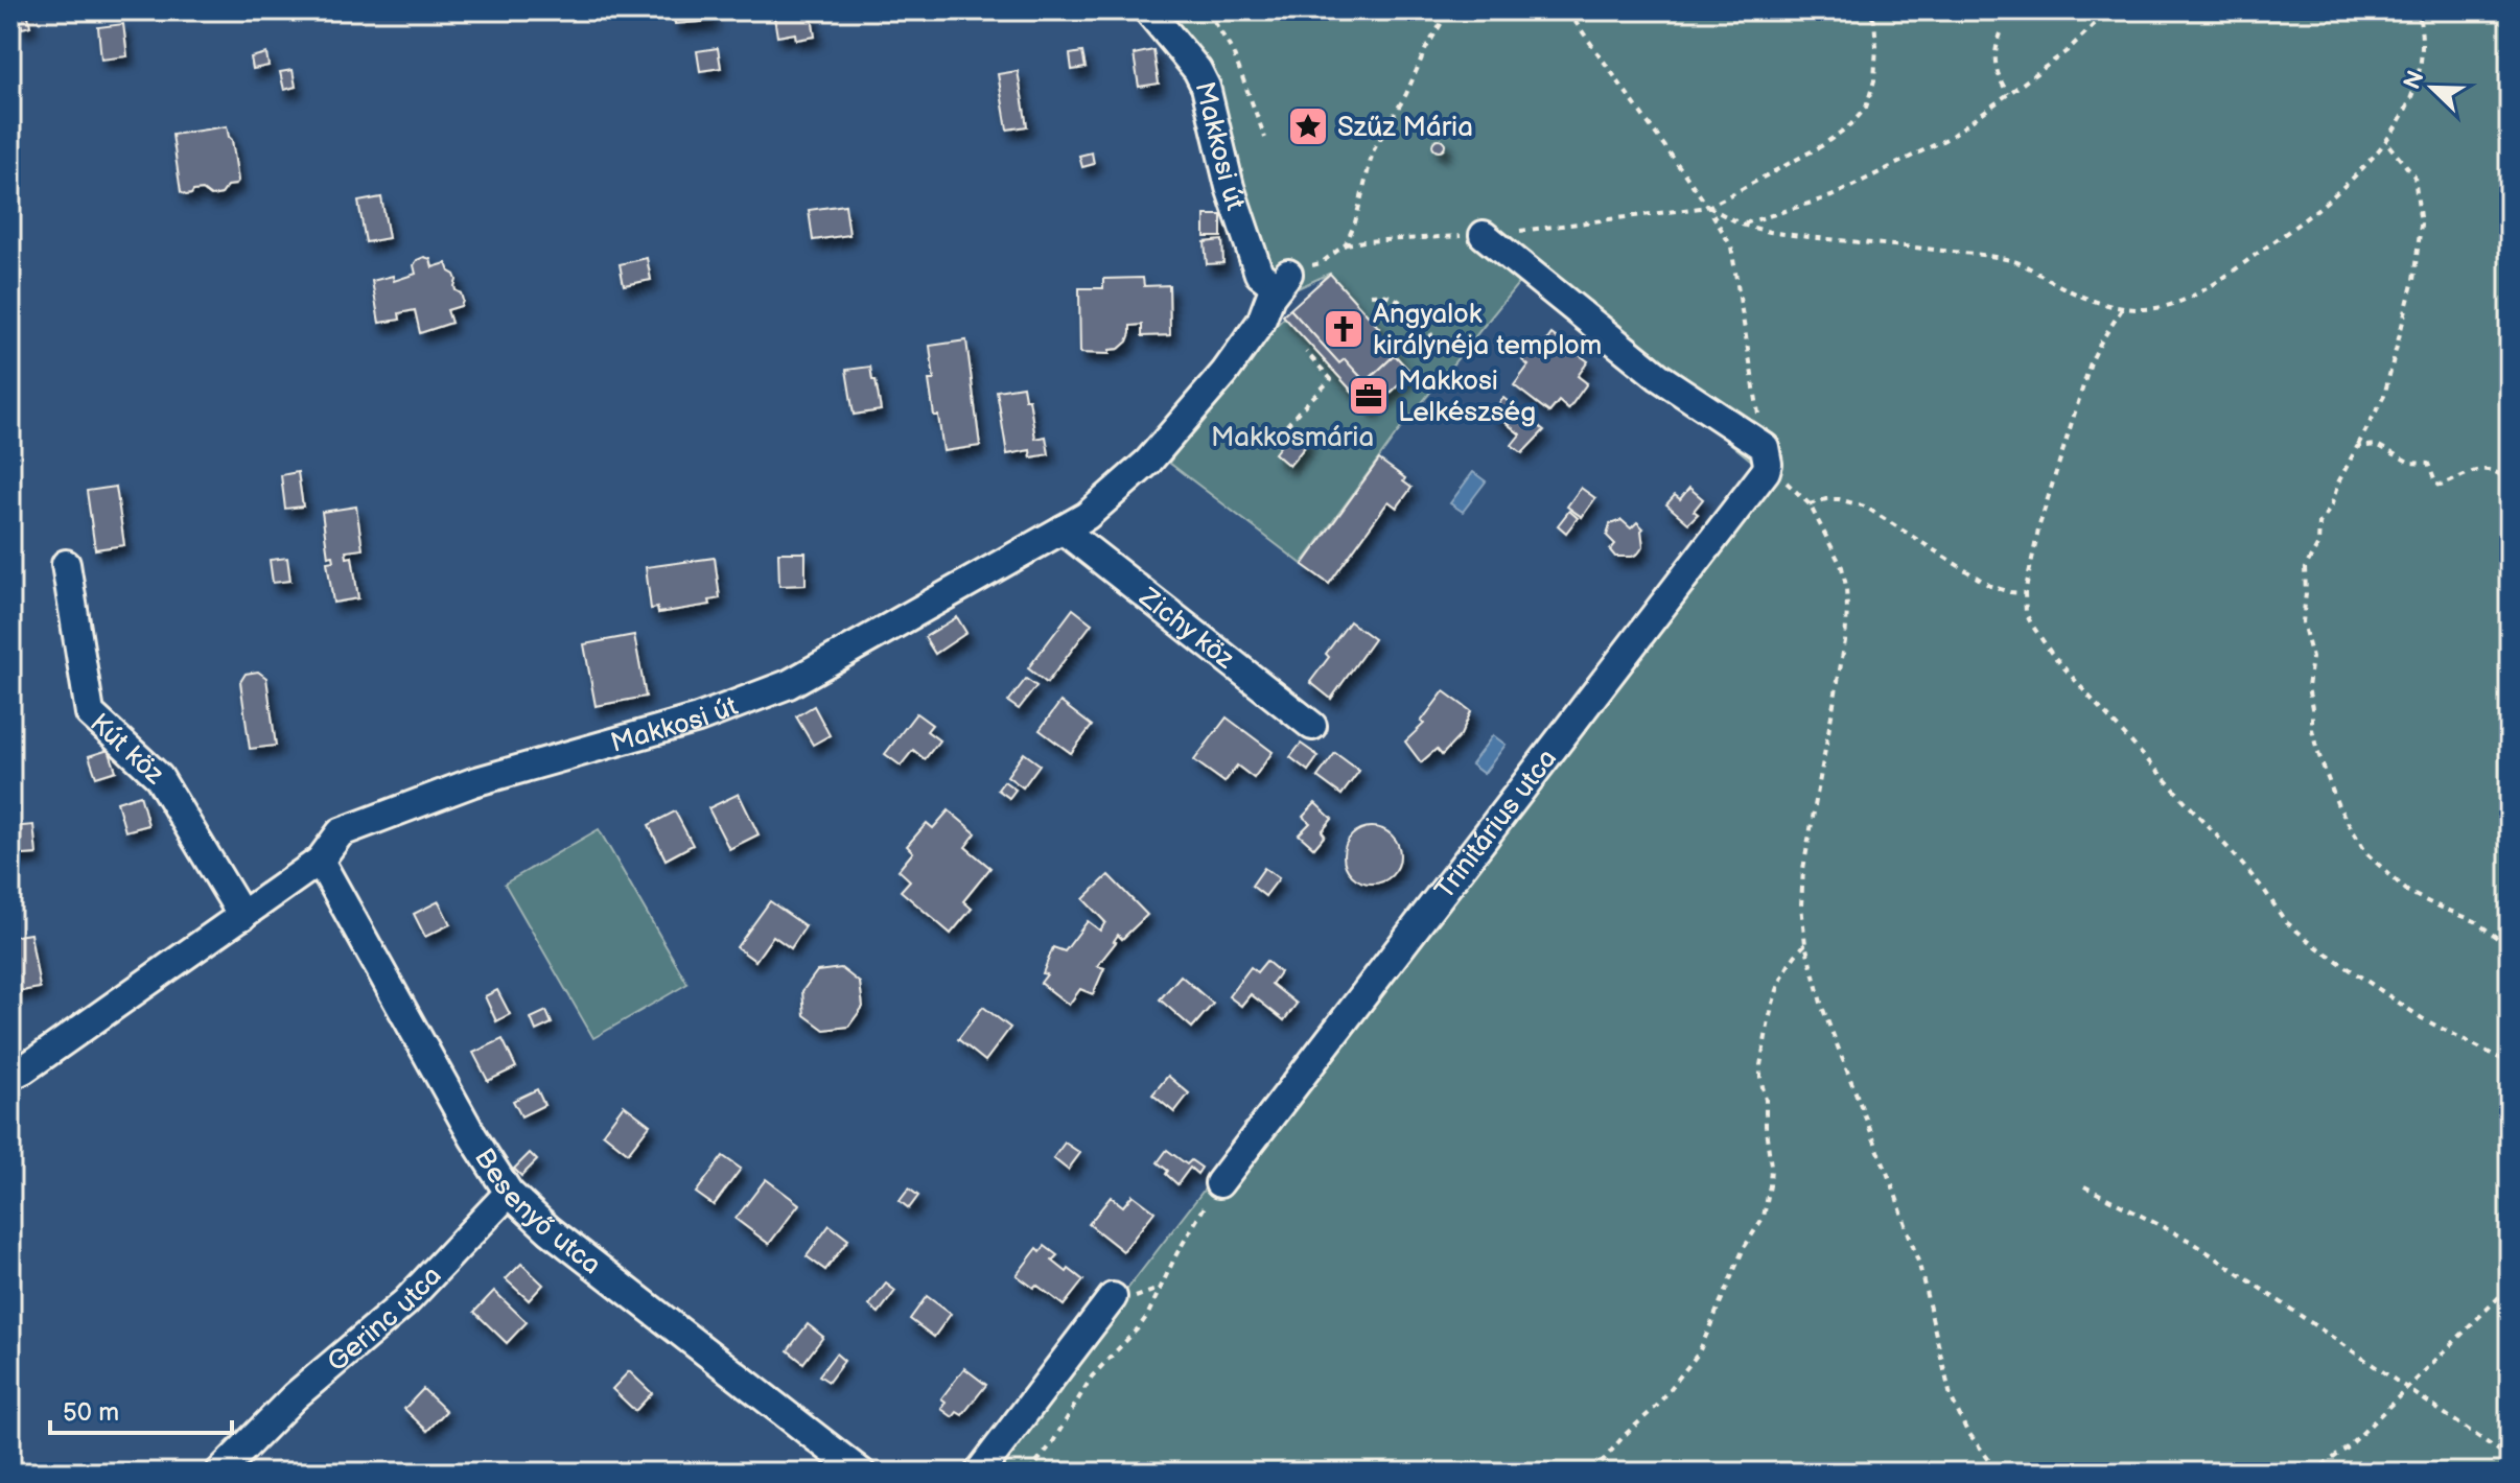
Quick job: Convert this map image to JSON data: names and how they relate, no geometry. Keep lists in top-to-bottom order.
{
  "streets": {
    "street": [
      "Makkosi út",
      "Zichy köz",
      "Kút köz",
      "Trinitárius utca",
      "Besenyő utca",
      "Gerinc utca"
    ]
  },
  "crossings": [
    ["Makkosi út", "Zichy köz"],
    ["Makkosi út", "Kút köz"],
    ["Makkosi út", "Besenyő utca"],
    ["Besenyő utca", "Gerinc utca"]
  ],
  "parks": ["Makkosmária"],
  "places": {
    "place": ["Szűz Mária"],
    "church": ["Angyalok királynéja templom"],
    "office": ["Makkosi Lelkészség"]
  },
  "scale_bar": "50 m",
  "north": "top left"
}
